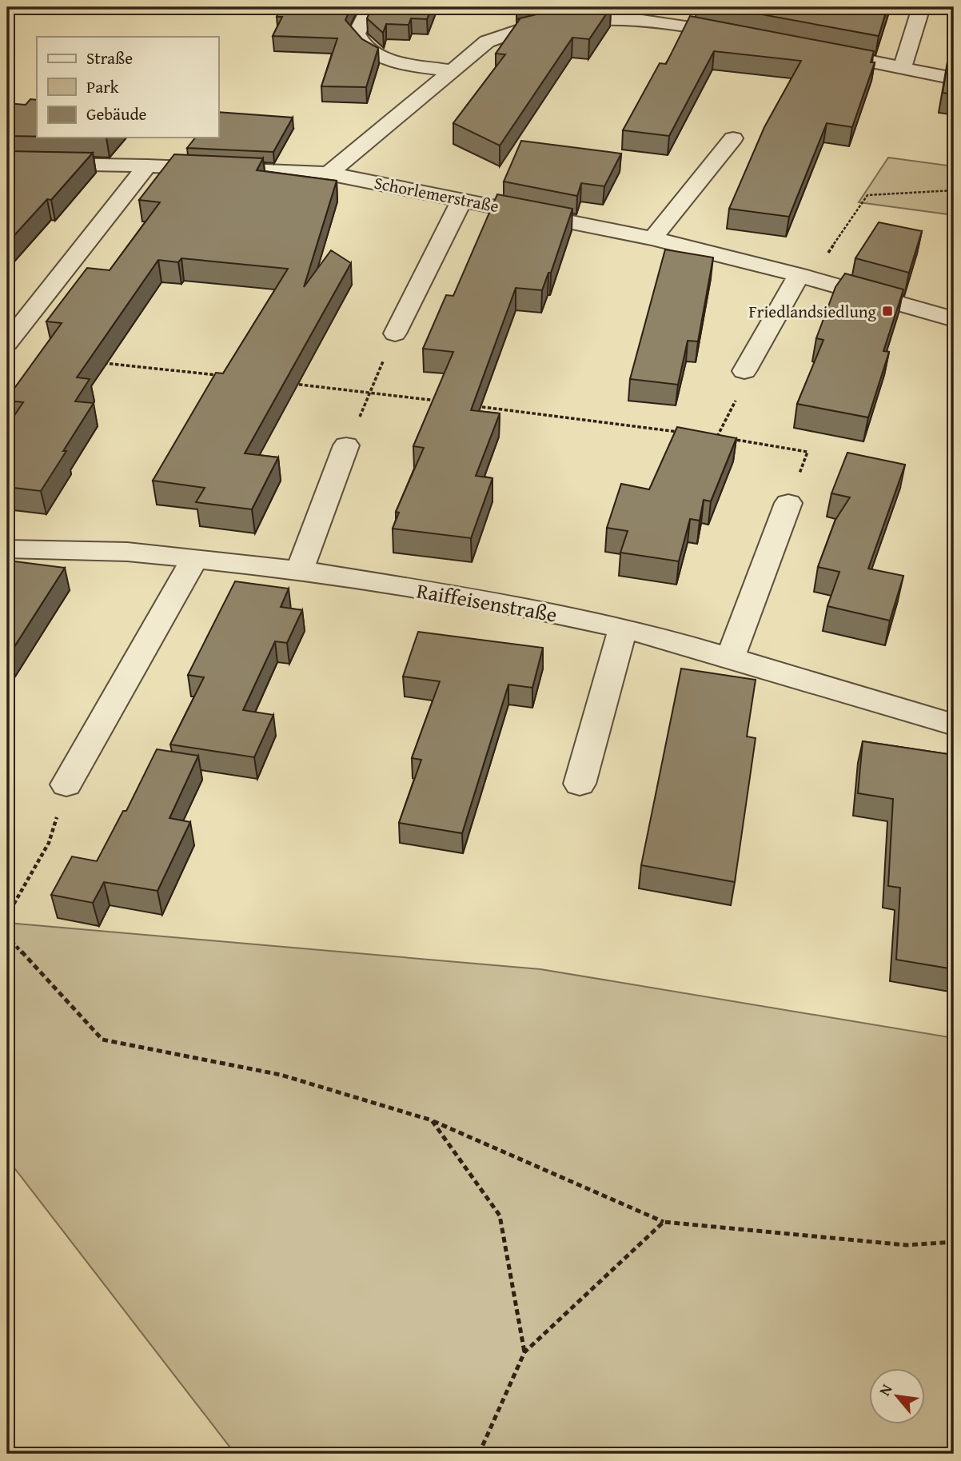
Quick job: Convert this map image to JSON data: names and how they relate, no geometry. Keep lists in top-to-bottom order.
{
  "streets": {
    "street": ["Schorlemerstraße", "Raiffeisenstraße"]
  },
  "places": {
    "transit": ["Friedlandsiedlung"]
  },
  "legend": ["Straße", "Park", "Gebäude"],
  "north": "top left"
}
